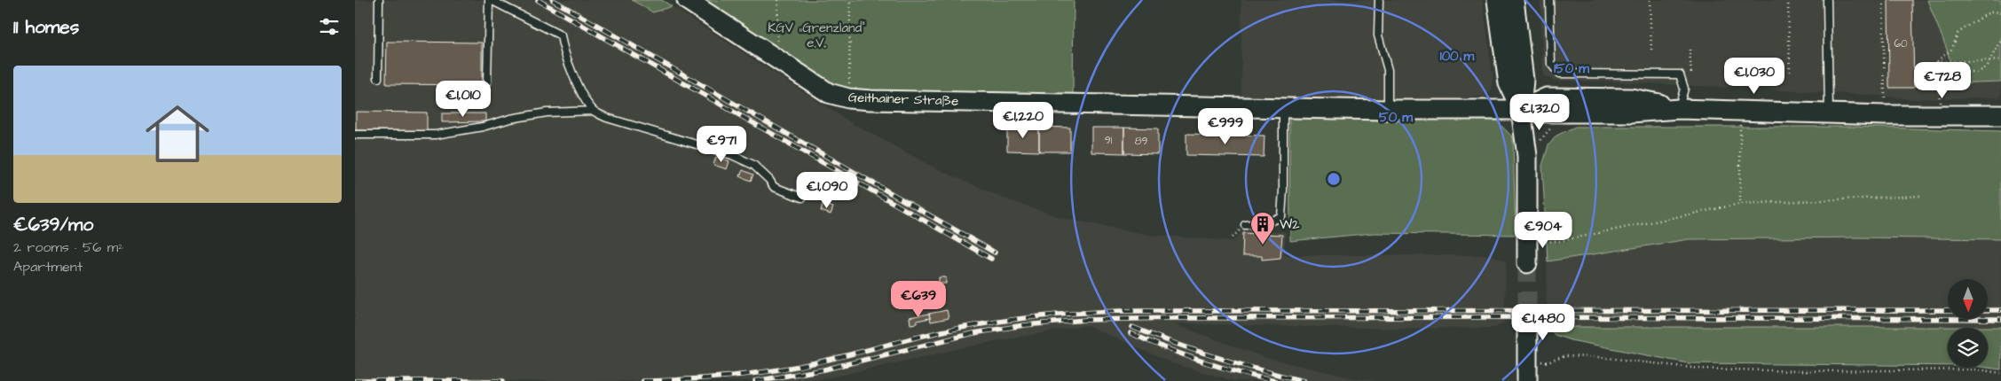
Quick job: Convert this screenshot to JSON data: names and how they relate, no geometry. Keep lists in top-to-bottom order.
{
  "streets": {
    "street": ["Geithainer Straße"]
  },
  "parks": ["KGV „Grenzland“ e.V."],
  "places": {
    "building": ["W2"]
  },
  "house_numbers": ["60", "91", "89"],
  "north": "bottom",
  "page": {
    "heading": "11 homes",
    "list": [
      {
        "name": "€639/mo",
        "note": "2 rooms · 56 m² · Apartment"
      }
    ],
    "price": [
      "€1,030",
      "€728",
      "€1,010",
      "€1,320",
      "€1,220",
      "€999",
      "€971",
      "€1,090",
      "€904",
      "€639",
      "€1,480"
    ]
  },
  "rings": ["100 m", "150 m", "50 m"]
}
